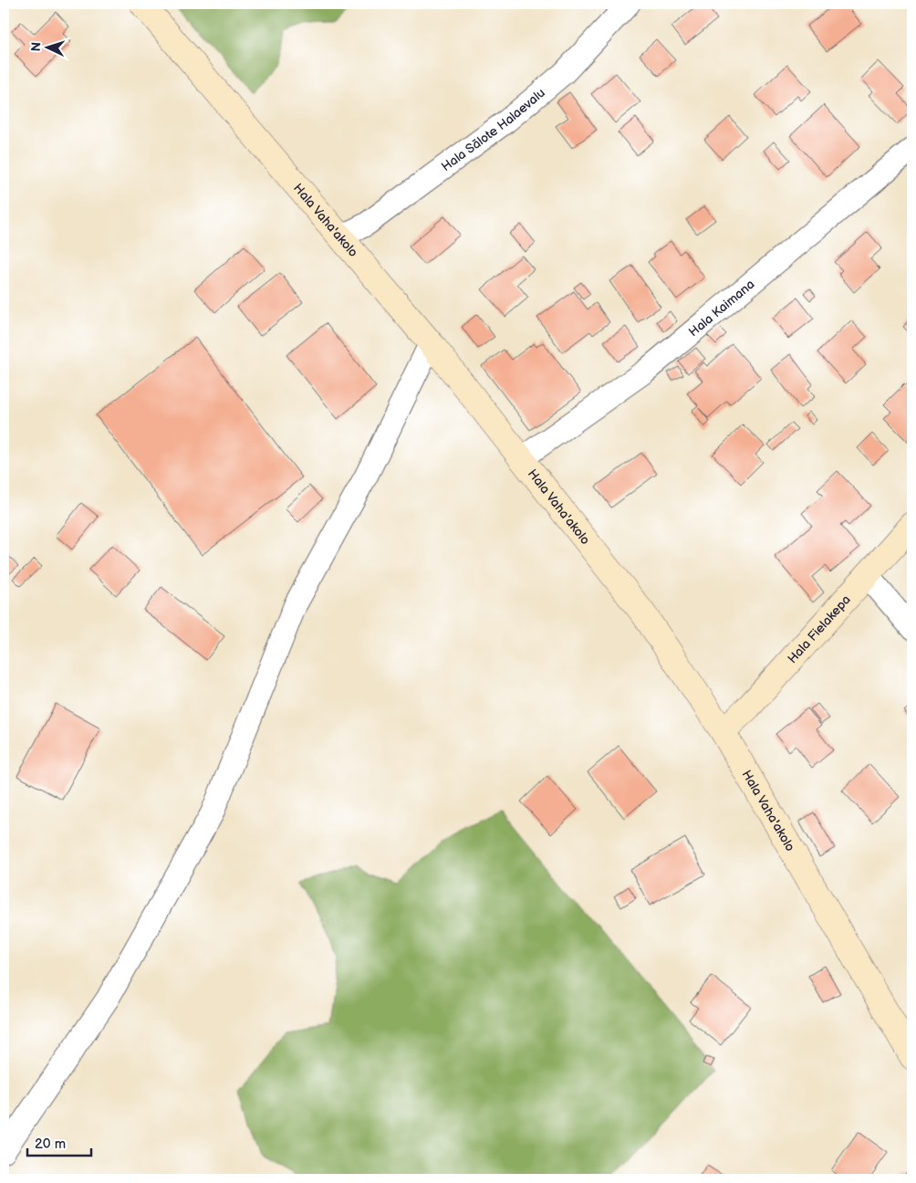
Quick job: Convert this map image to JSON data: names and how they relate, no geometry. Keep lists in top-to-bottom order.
{
  "streets": {
    "main road": ["Hala Vaha'akolo", "Hala Fielakepa"],
    "street": ["Hala Sālote Halaevalu", "Hala Kaimana"]
  },
  "crossings": [
    ["Hala Sālote Halaevalu", "Hala Vaha'akolo"],
    ["Hala Vaha'akolo", "Hala Kaimana"],
    ["Hala Vaha'akolo", "Hala Fielakepa"]
  ],
  "scale_bar": "20 m",
  "north": "left"
}
